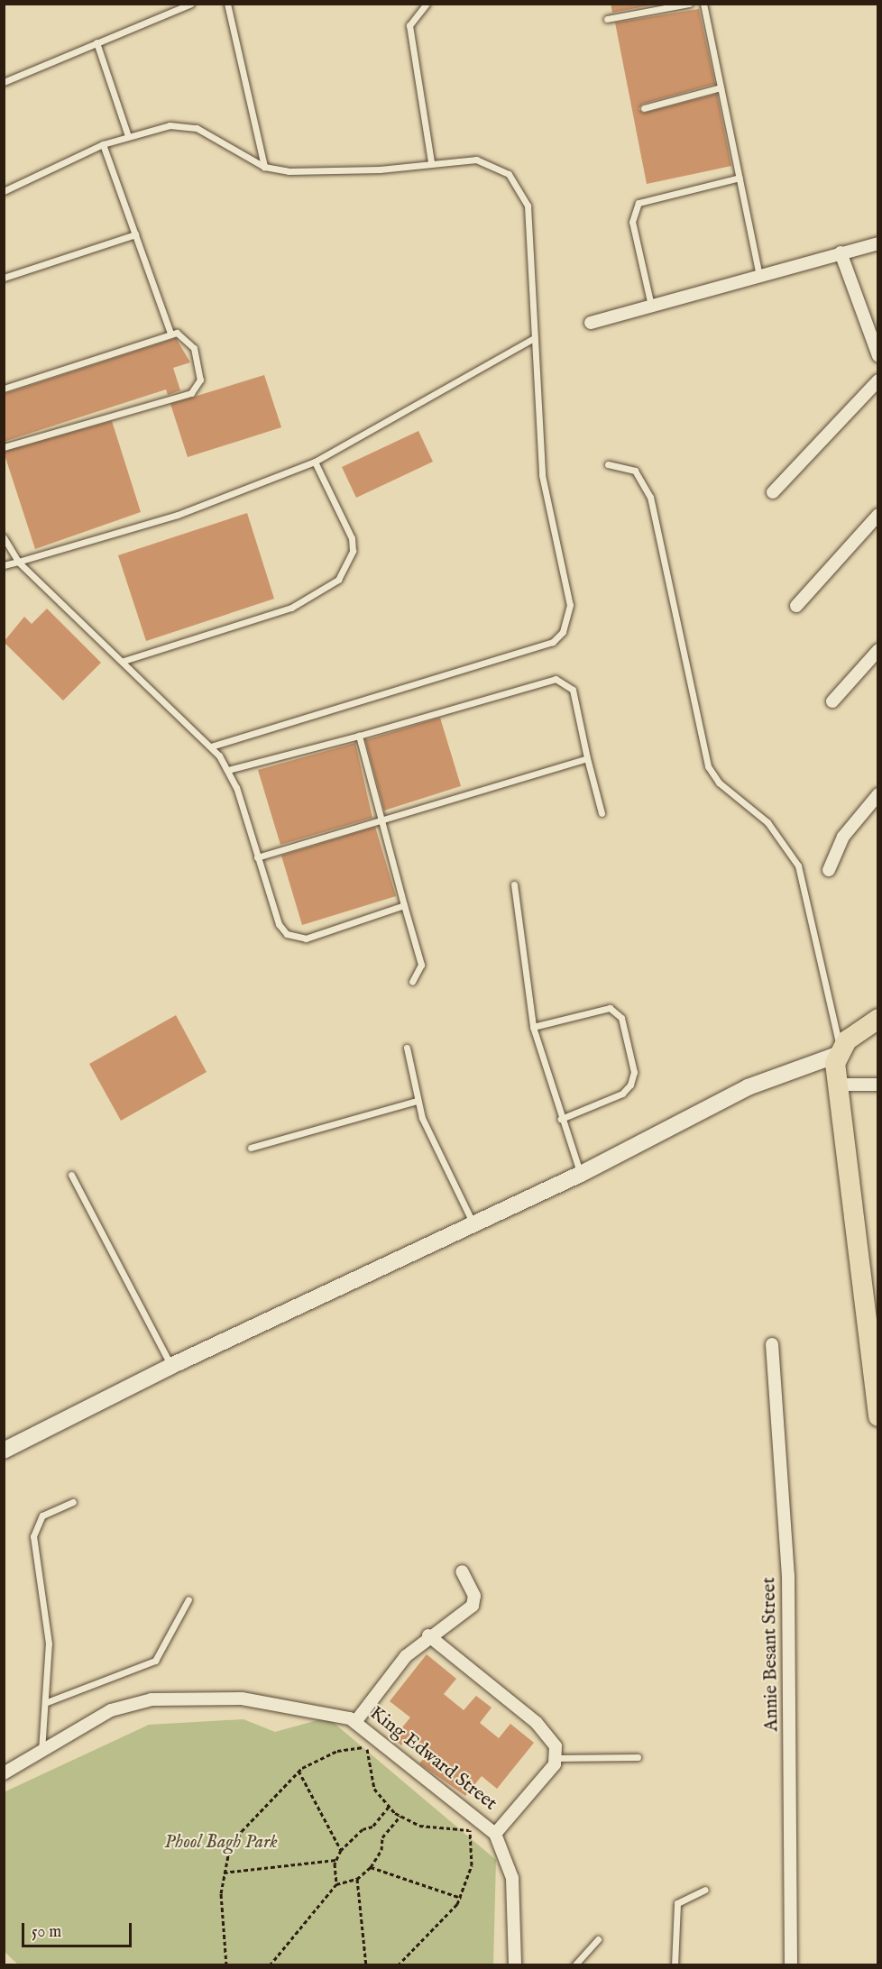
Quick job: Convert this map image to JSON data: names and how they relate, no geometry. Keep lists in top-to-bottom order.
{
  "streets": {
    "street": ["Annie Besant Street", "King Edward Street"]
  },
  "parks": ["Phool Bagh Park"],
  "scale_bar": "50 m"
}
